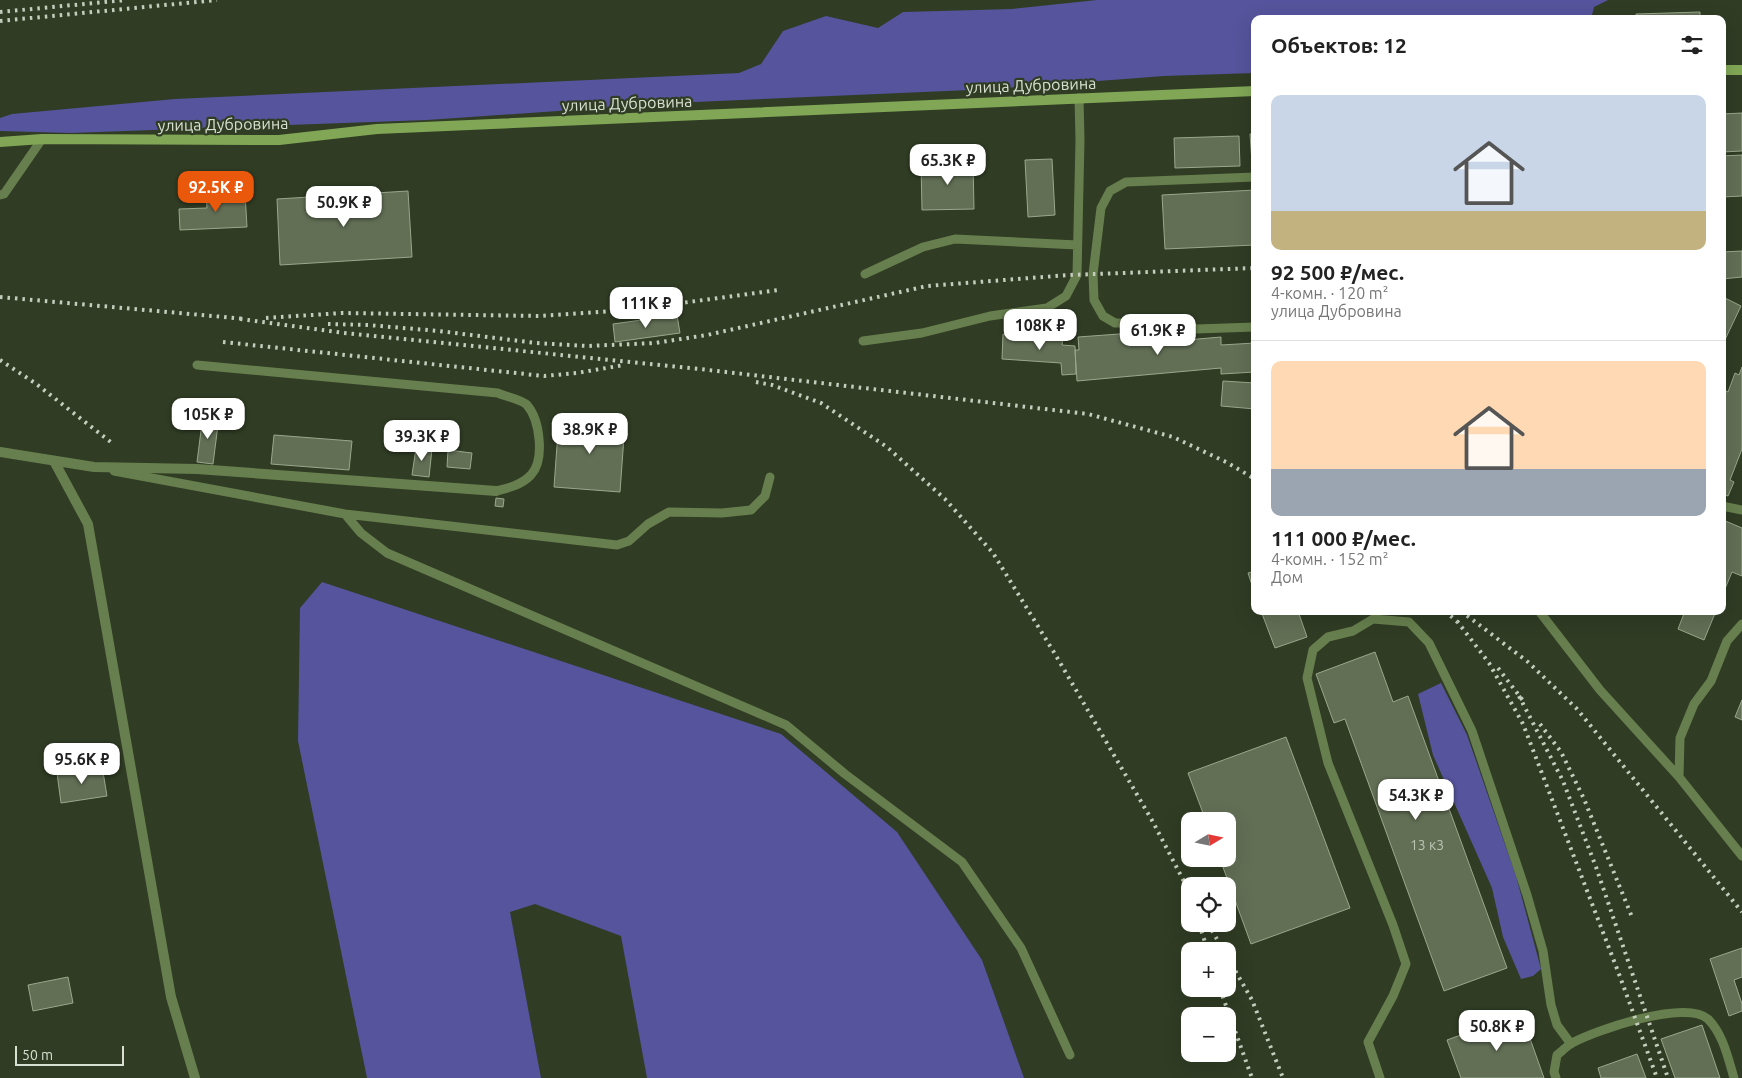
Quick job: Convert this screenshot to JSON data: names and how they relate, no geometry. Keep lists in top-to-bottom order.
{
  "streets": {
    "main road": ["улица Дубровина"]
  },
  "house_numbers": ["13 к3"],
  "scale_bar": "50 m",
  "north": "right",
  "page": {
    "heading": "Объектов: 12",
    "list": [
      {
        "name": "92 500 ₽/мес.",
        "note": "4-комн. · 120 m² · улица Дубровина"
      },
      {
        "name": "111 000 ₽/мес.",
        "note": "4-комн. · 152 m² · Дом"
      }
    ],
    "price": [
      "65.3K ₽",
      "92.5K ₽",
      "50.9K ₽",
      "111K ₽",
      "108K ₽",
      "61.9K ₽",
      "105K ₽",
      "38.9K ₽",
      "39.3K ₽",
      "95.6K ₽",
      "54.3K ₽",
      "50.8K ₽"
    ],
    "map_buttons": ["+", "−"],
    "scale": "50 m"
  }
}
